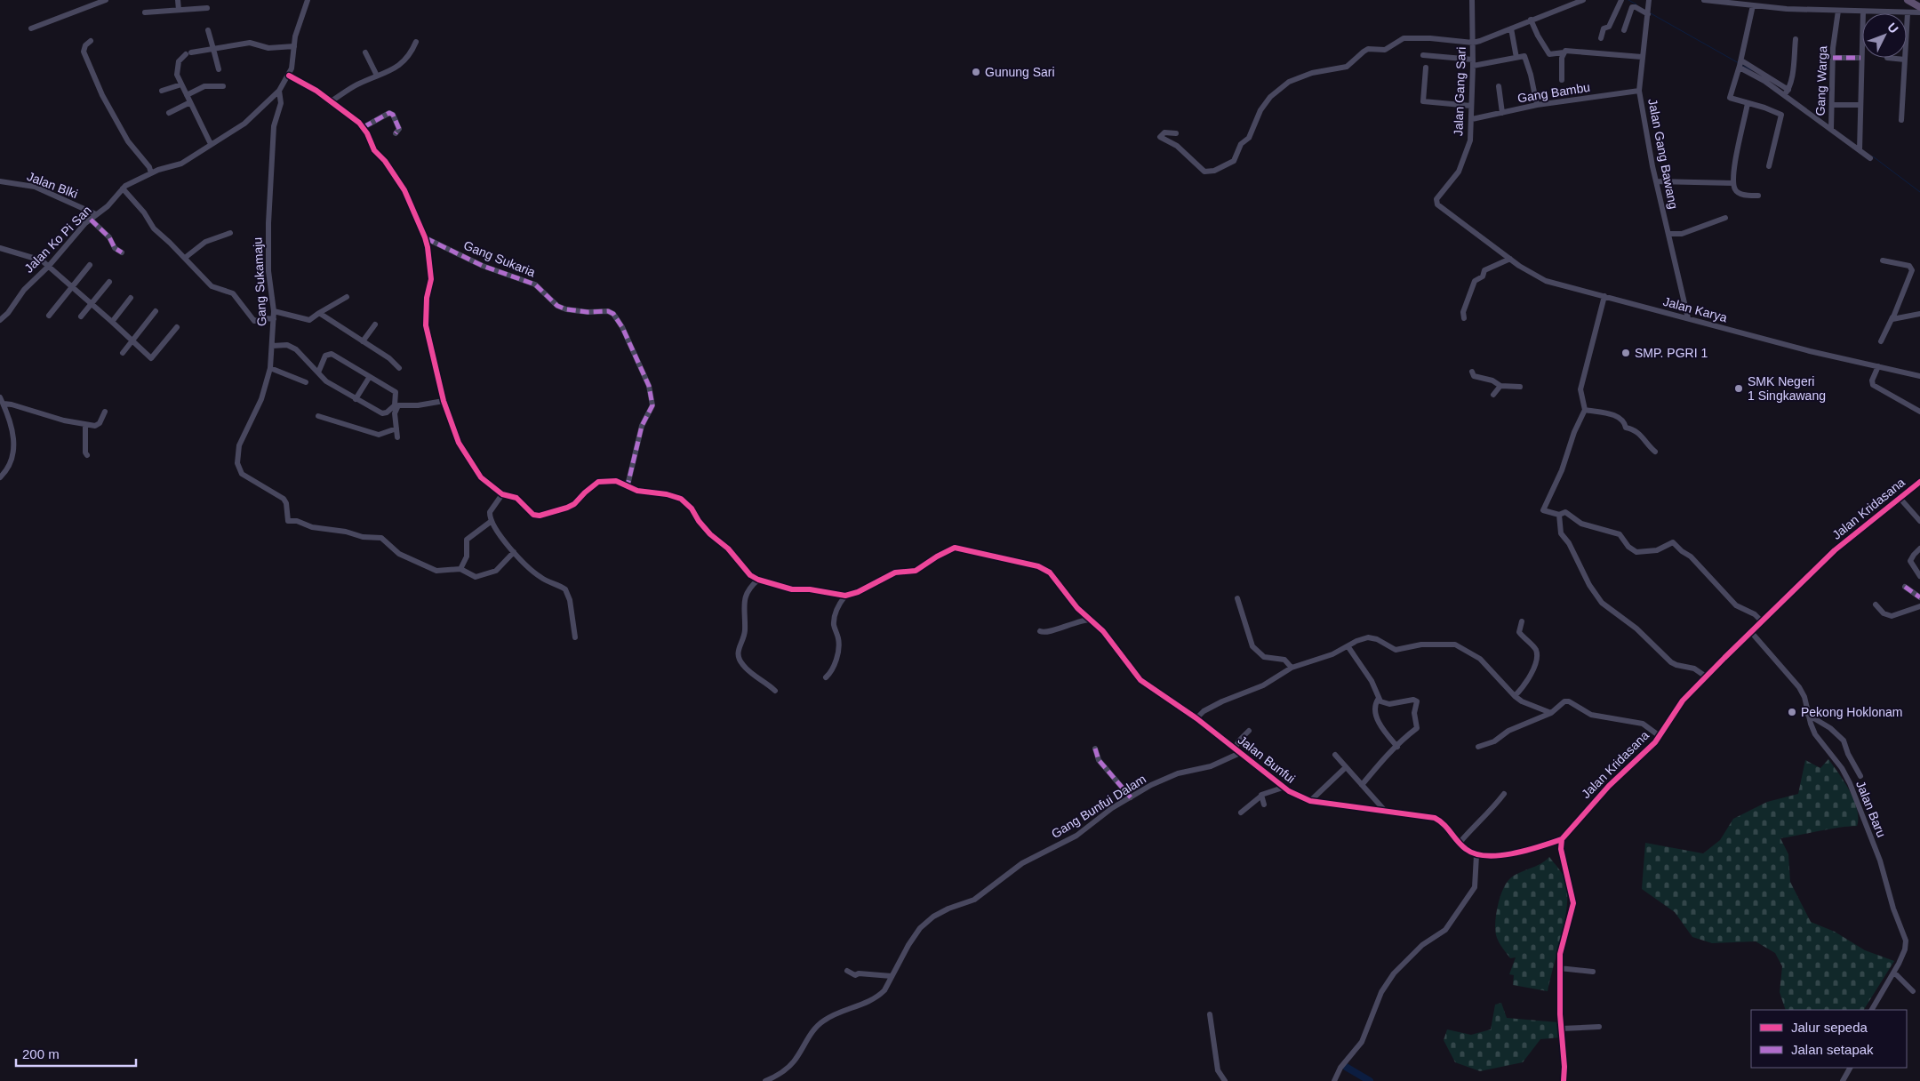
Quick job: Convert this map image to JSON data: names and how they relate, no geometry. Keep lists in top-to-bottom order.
{
  "streets": {
    "street": [
      "Gang Warga",
      "Jalan Gang Sari",
      "Gang Bambu",
      "Jalan Gang Bawang",
      "Jalan Blki",
      "Jalan Ko Pi San",
      "Gang Sukaria",
      "Gang Sukamaju",
      "Jalan Karya",
      "Jalan Kridasana",
      "Jalan Bunfui",
      "Gang Bunfui Dalam",
      "Jalan Baru"
    ]
  },
  "crossings": [
    ["Jalan Gang Sari", "Gang Bambu"],
    ["Jalan Gang Sari", "Jalan Karya"],
    ["Gang Bambu", "Jalan Gang Bawang"],
    ["Jalan Gang Bawang", "Jalan Karya"],
    ["Jalan Blki", "Jalan Ko Pi San"],
    ["Jalan Ko Pi San", "Gang Sukamaju"],
    ["Jalan Kridasana", "Jalan Baru"],
    ["Jalan Bunfui", "Gang Bunfui Dalam"]
  ],
  "places": [
    "Gunung Sari",
    "SMP. PGRI 1",
    "SMK Negeri 1 Singkawang",
    "Pekong Hoklonam"
  ],
  "legend": ["Jalur sepeda", "Jalan setapak"],
  "scale_bar": "200 m",
  "north": "top right"
}
